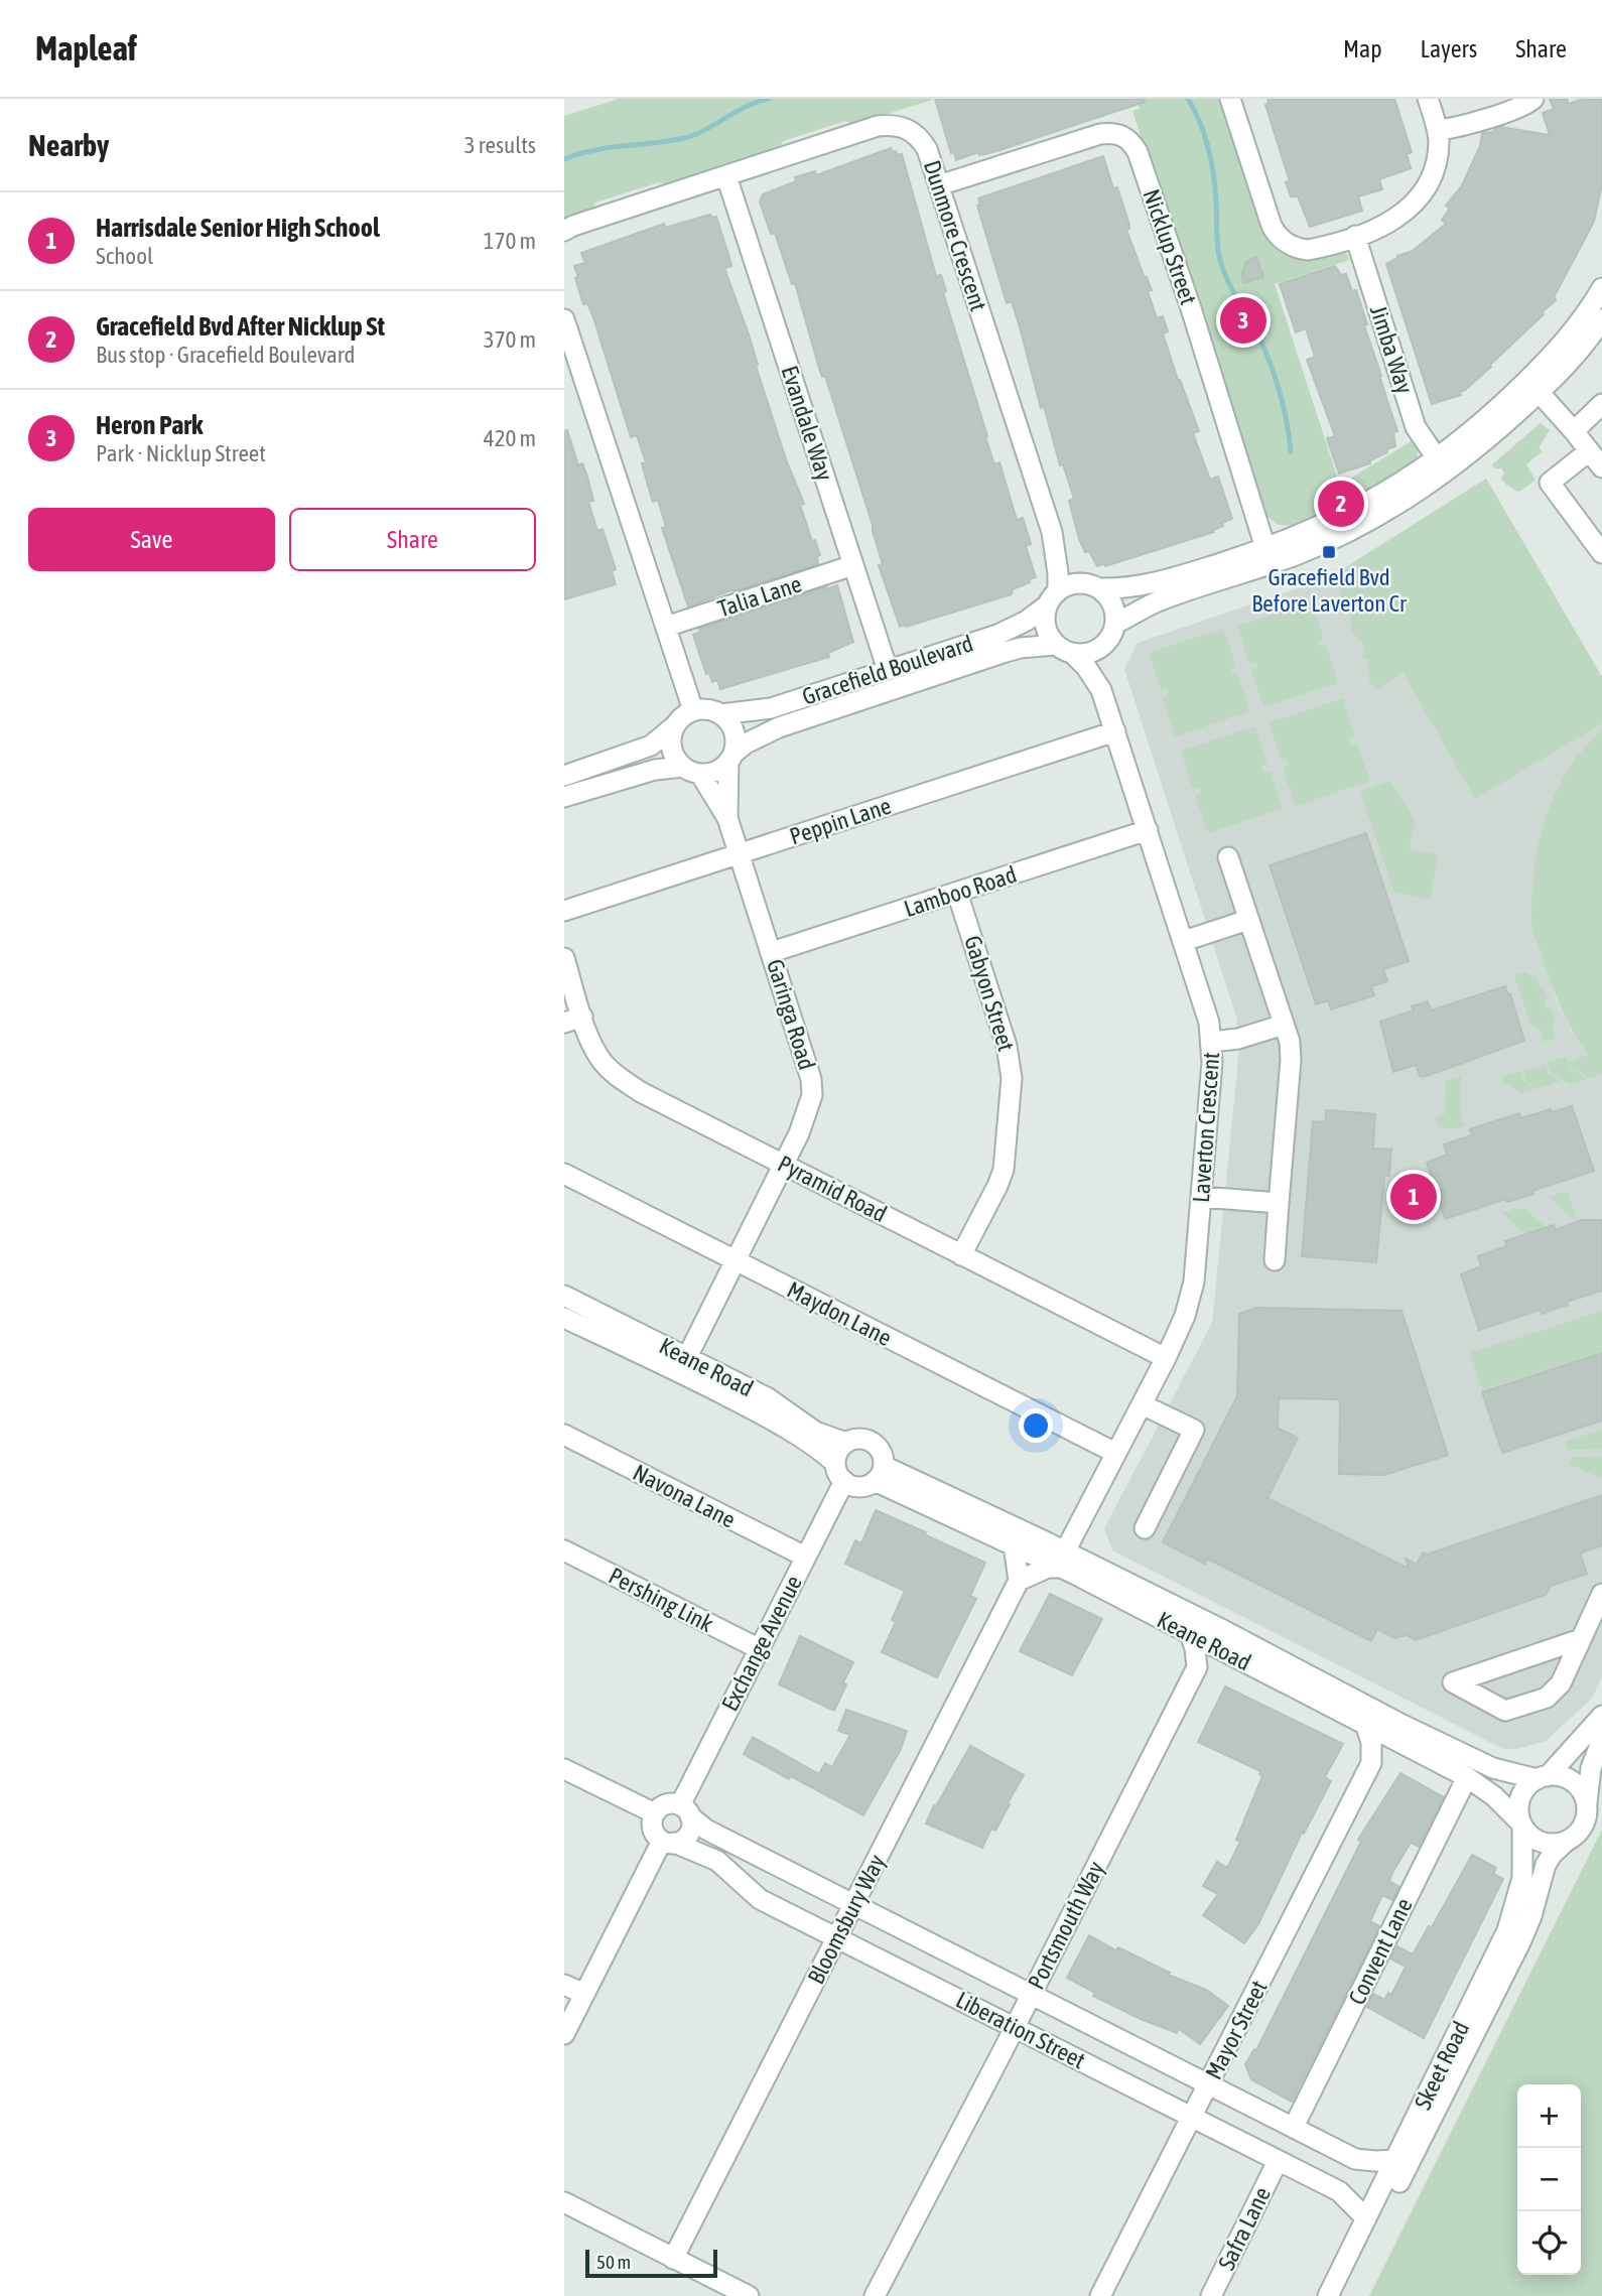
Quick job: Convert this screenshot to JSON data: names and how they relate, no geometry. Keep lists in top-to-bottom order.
{
  "streets": {
    "street": [
      "Dunmore Crescent",
      "Nicklup Street",
      "Jimba Way",
      "Evandale Way",
      "Talia Lane",
      "Gracefield Boulevard",
      "Peppin Lane",
      "Lamboo Road",
      "Gabyon Street",
      "Garinga Road",
      "Laverton Crescent",
      "Pyramid Road",
      "Maydon Lane",
      "Keane Road",
      "Navona Lane",
      "Pershing Link",
      "Exchange Avenue",
      "Bloomsbury Way",
      "Portsmouth Way",
      "Convent Lane",
      "Liberation Street",
      "Mayor Street",
      "Skeet Road",
      "Safra Lane"
    ]
  },
  "crossings": [
    ["Dunmore Crescent", "Nicklup Street"],
    ["Dunmore Crescent", "Evandale Way"],
    ["Dunmore Crescent", "Gracefield Boulevard"],
    ["Dunmore Crescent", "Laverton Crescent"],
    ["Evandale Way", "Talia Lane"],
    ["Evandale Way", "Gracefield Boulevard"],
    ["Gracefield Boulevard", "Garinga Road"],
    ["Gracefield Boulevard", "Laverton Crescent"],
    ["Peppin Lane", "Garinga Road"],
    ["Peppin Lane", "Laverton Crescent"],
    ["Lamboo Road", "Gabyon Street"],
    ["Lamboo Road", "Garinga Road"],
    ["Lamboo Road", "Laverton Crescent"],
    ["Gabyon Street", "Pyramid Road"],
    ["Garinga Road", "Pyramid Road"],
    ["Garinga Road", "Maydon Lane"],
    ["Garinga Road", "Keane Road"],
    ["Laverton Crescent", "Pyramid Road"],
    ["Laverton Crescent", "Maydon Lane"],
    ["Laverton Crescent", "Keane Road"],
    ["Keane Road", "Exchange Avenue"],
    ["Keane Road", "Convent Lane"],
    ["Keane Road", "Skeet Road"],
    ["Navona Lane", "Exchange Avenue"],
    ["Pershing Link", "Exchange Avenue"],
    ["Exchange Avenue", "Liberation Street"],
    ["Bloomsbury Way", "Liberation Street"],
    ["Portsmouth Way", "Liberation Street"],
    ["Convent Lane", "Liberation Street"],
    ["Liberation Street", "Mayor Street"],
    ["Liberation Street", "Skeet Road"],
    ["Liberation Street", "Safra Lane"]
  ],
  "places": {
    "transit": ["Gracefield Bvd Before Laverton Cr"]
  },
  "scale_bar": "50 m",
  "page": {
    "header": "Mapleaf",
    "nav": ["Map", "Layers", "Share"],
    "heading": ["Nearby", "3 results"],
    "list": [
      {
        "mark": "1",
        "name": "Harrisdale Senior High School",
        "note": "School",
        "value": "170 m"
      },
      {
        "mark": "2",
        "name": "Gracefield Bvd After Nicklup St",
        "note": "Bus stop · Gracefield Boulevard",
        "value": "370 m"
      },
      {
        "mark": "3",
        "name": "Heron Park",
        "note": "Park · Nicklup Street",
        "value": "420 m"
      }
    ],
    "pins": ["3", "2", "1"],
    "buttons": ["Save", "Share"],
    "map_buttons": ["+", "−"],
    "scale": "50 m"
  }
}
